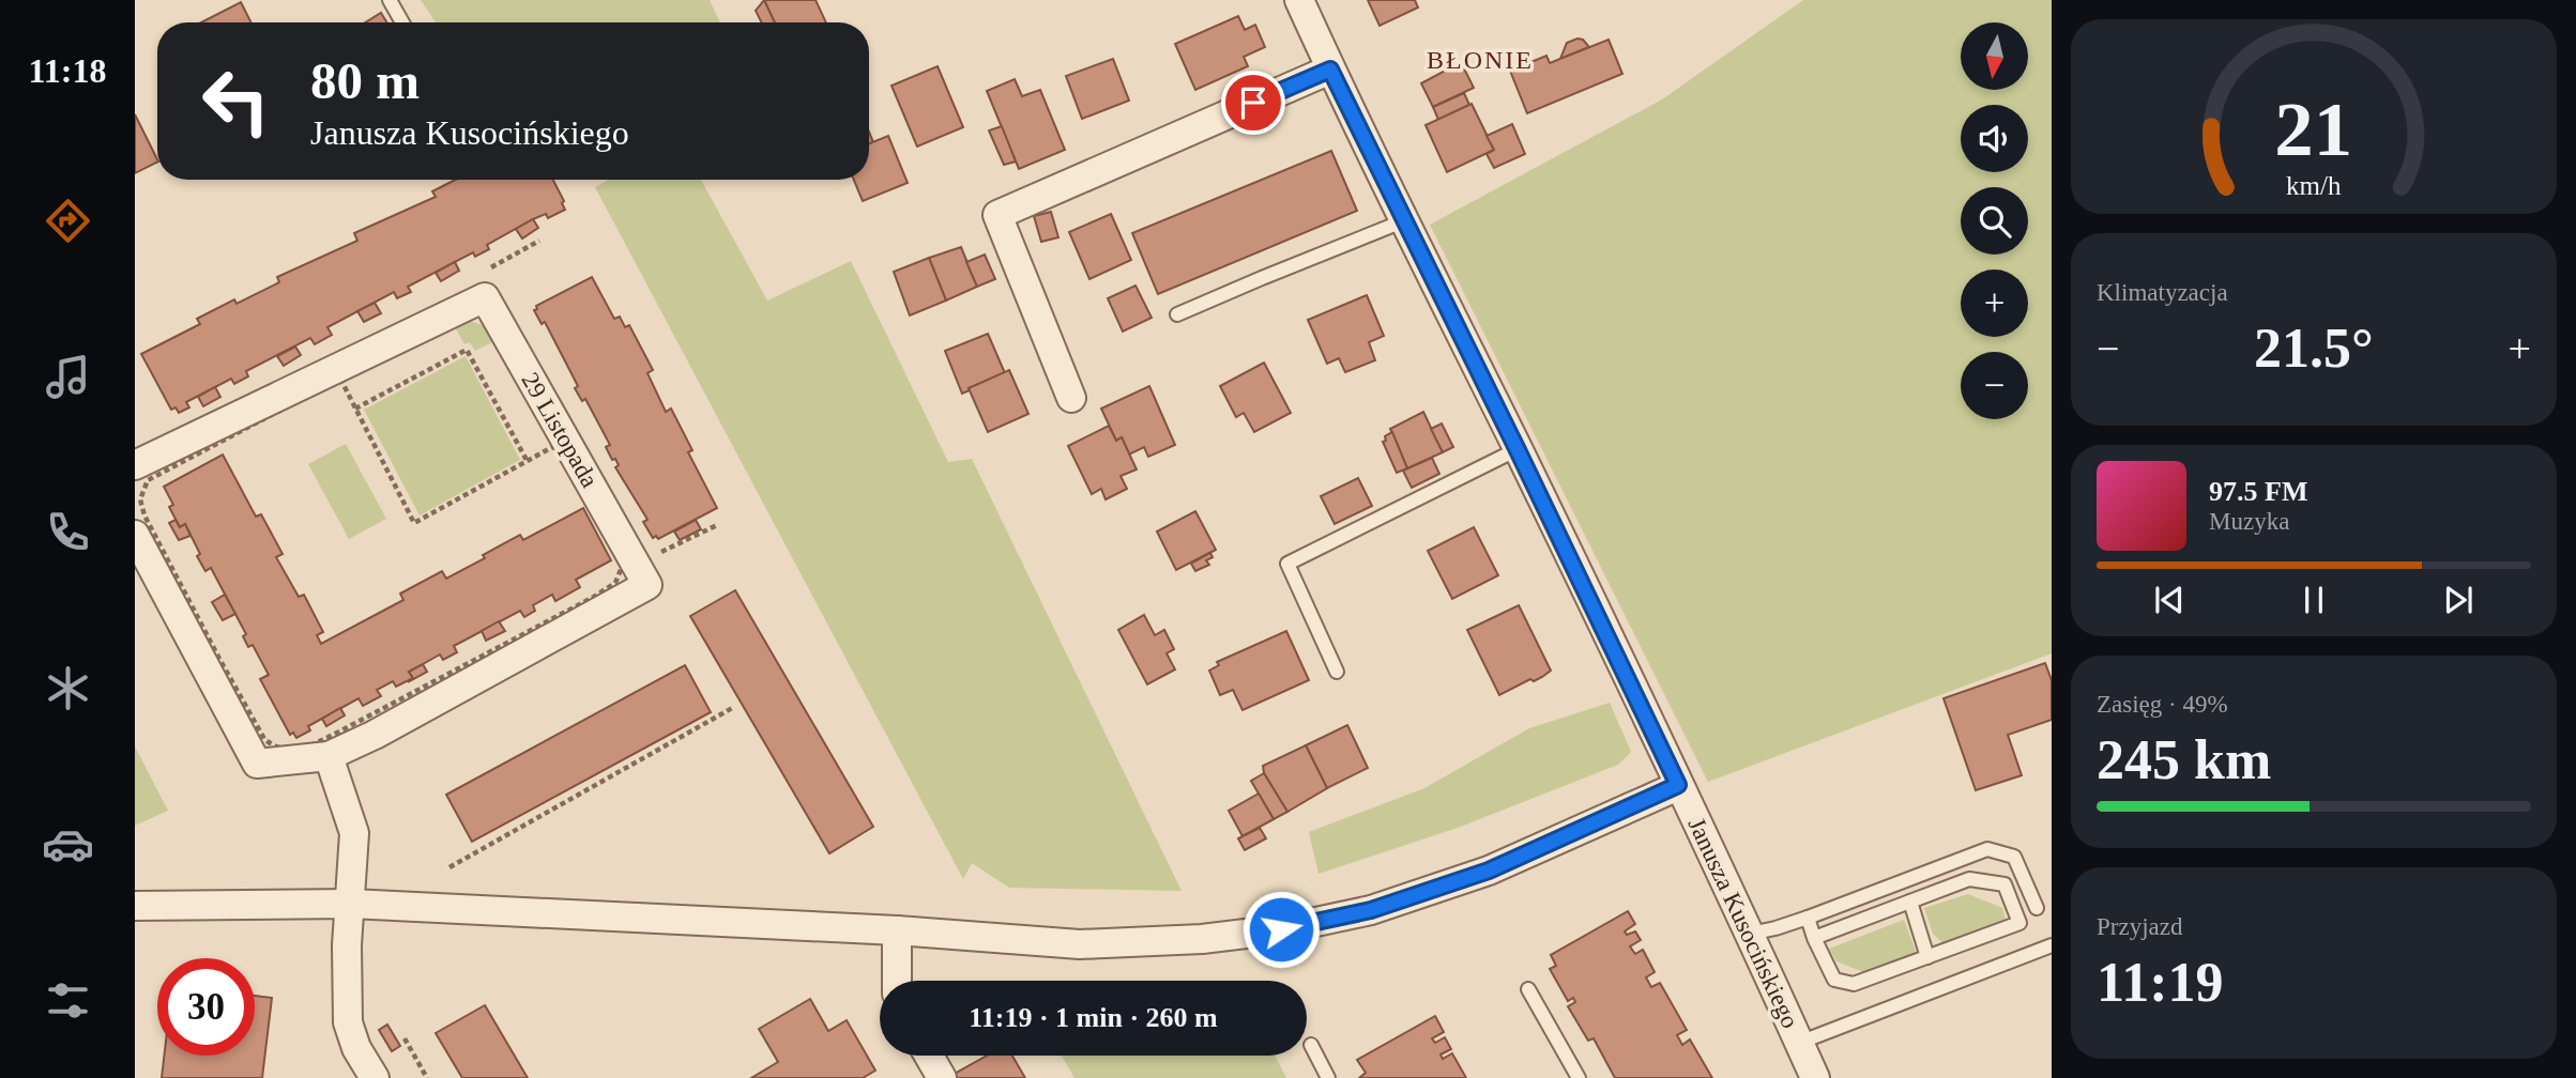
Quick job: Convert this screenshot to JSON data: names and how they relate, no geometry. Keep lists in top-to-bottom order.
{
  "streets": {
    "street": ["29 Listopada", "Janusza Kusocińskiego"]
  },
  "districts": ["BŁONIE"],
  "north": "bottom",
  "page": {
    "tabs": "11:18",
    "map_buttons": ["+", "−"],
    "turn": ["80 m", "Janusza Kusocińskiego"],
    "tile": [
      "Klimatyzacja",
      ["Zasięg · 49%", "245 km"],
      ["Przyjazd", "11:19"]
    ],
    "heat": ["−", "21.5°", "+"],
    "song": ["97.5 FM", "Muzyka"],
    "limit": "30",
    "trip": "11:19 · 1 min · 260 m",
    "gauge": ["21", "km/h"]
  }
}
